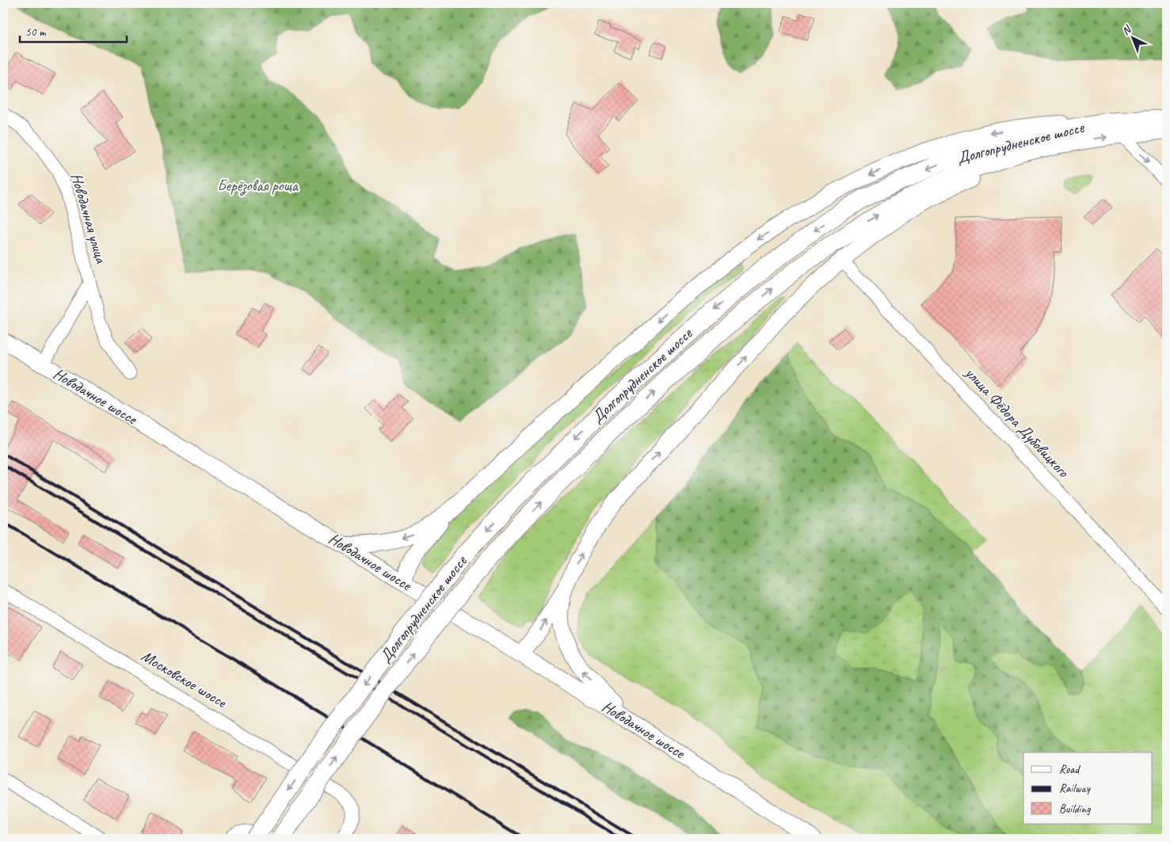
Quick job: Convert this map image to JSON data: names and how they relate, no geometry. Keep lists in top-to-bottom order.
{
  "streets": {
    "main road": ["Долгопрудненское шоссе"],
    "street": [
      "Новодачная улица",
      "Новодачное шоссе",
      "улица Фёдора Дубовицкого",
      "Московское шоссе"
    ]
  },
  "crossings": [
    ["Новодачная улица", "Новодачное шоссе"]
  ],
  "parks": ["Берёзовая роща"],
  "legend": ["Road", "Railway", "Building"],
  "scale_bar": "50 m",
  "north": "top left"
}
